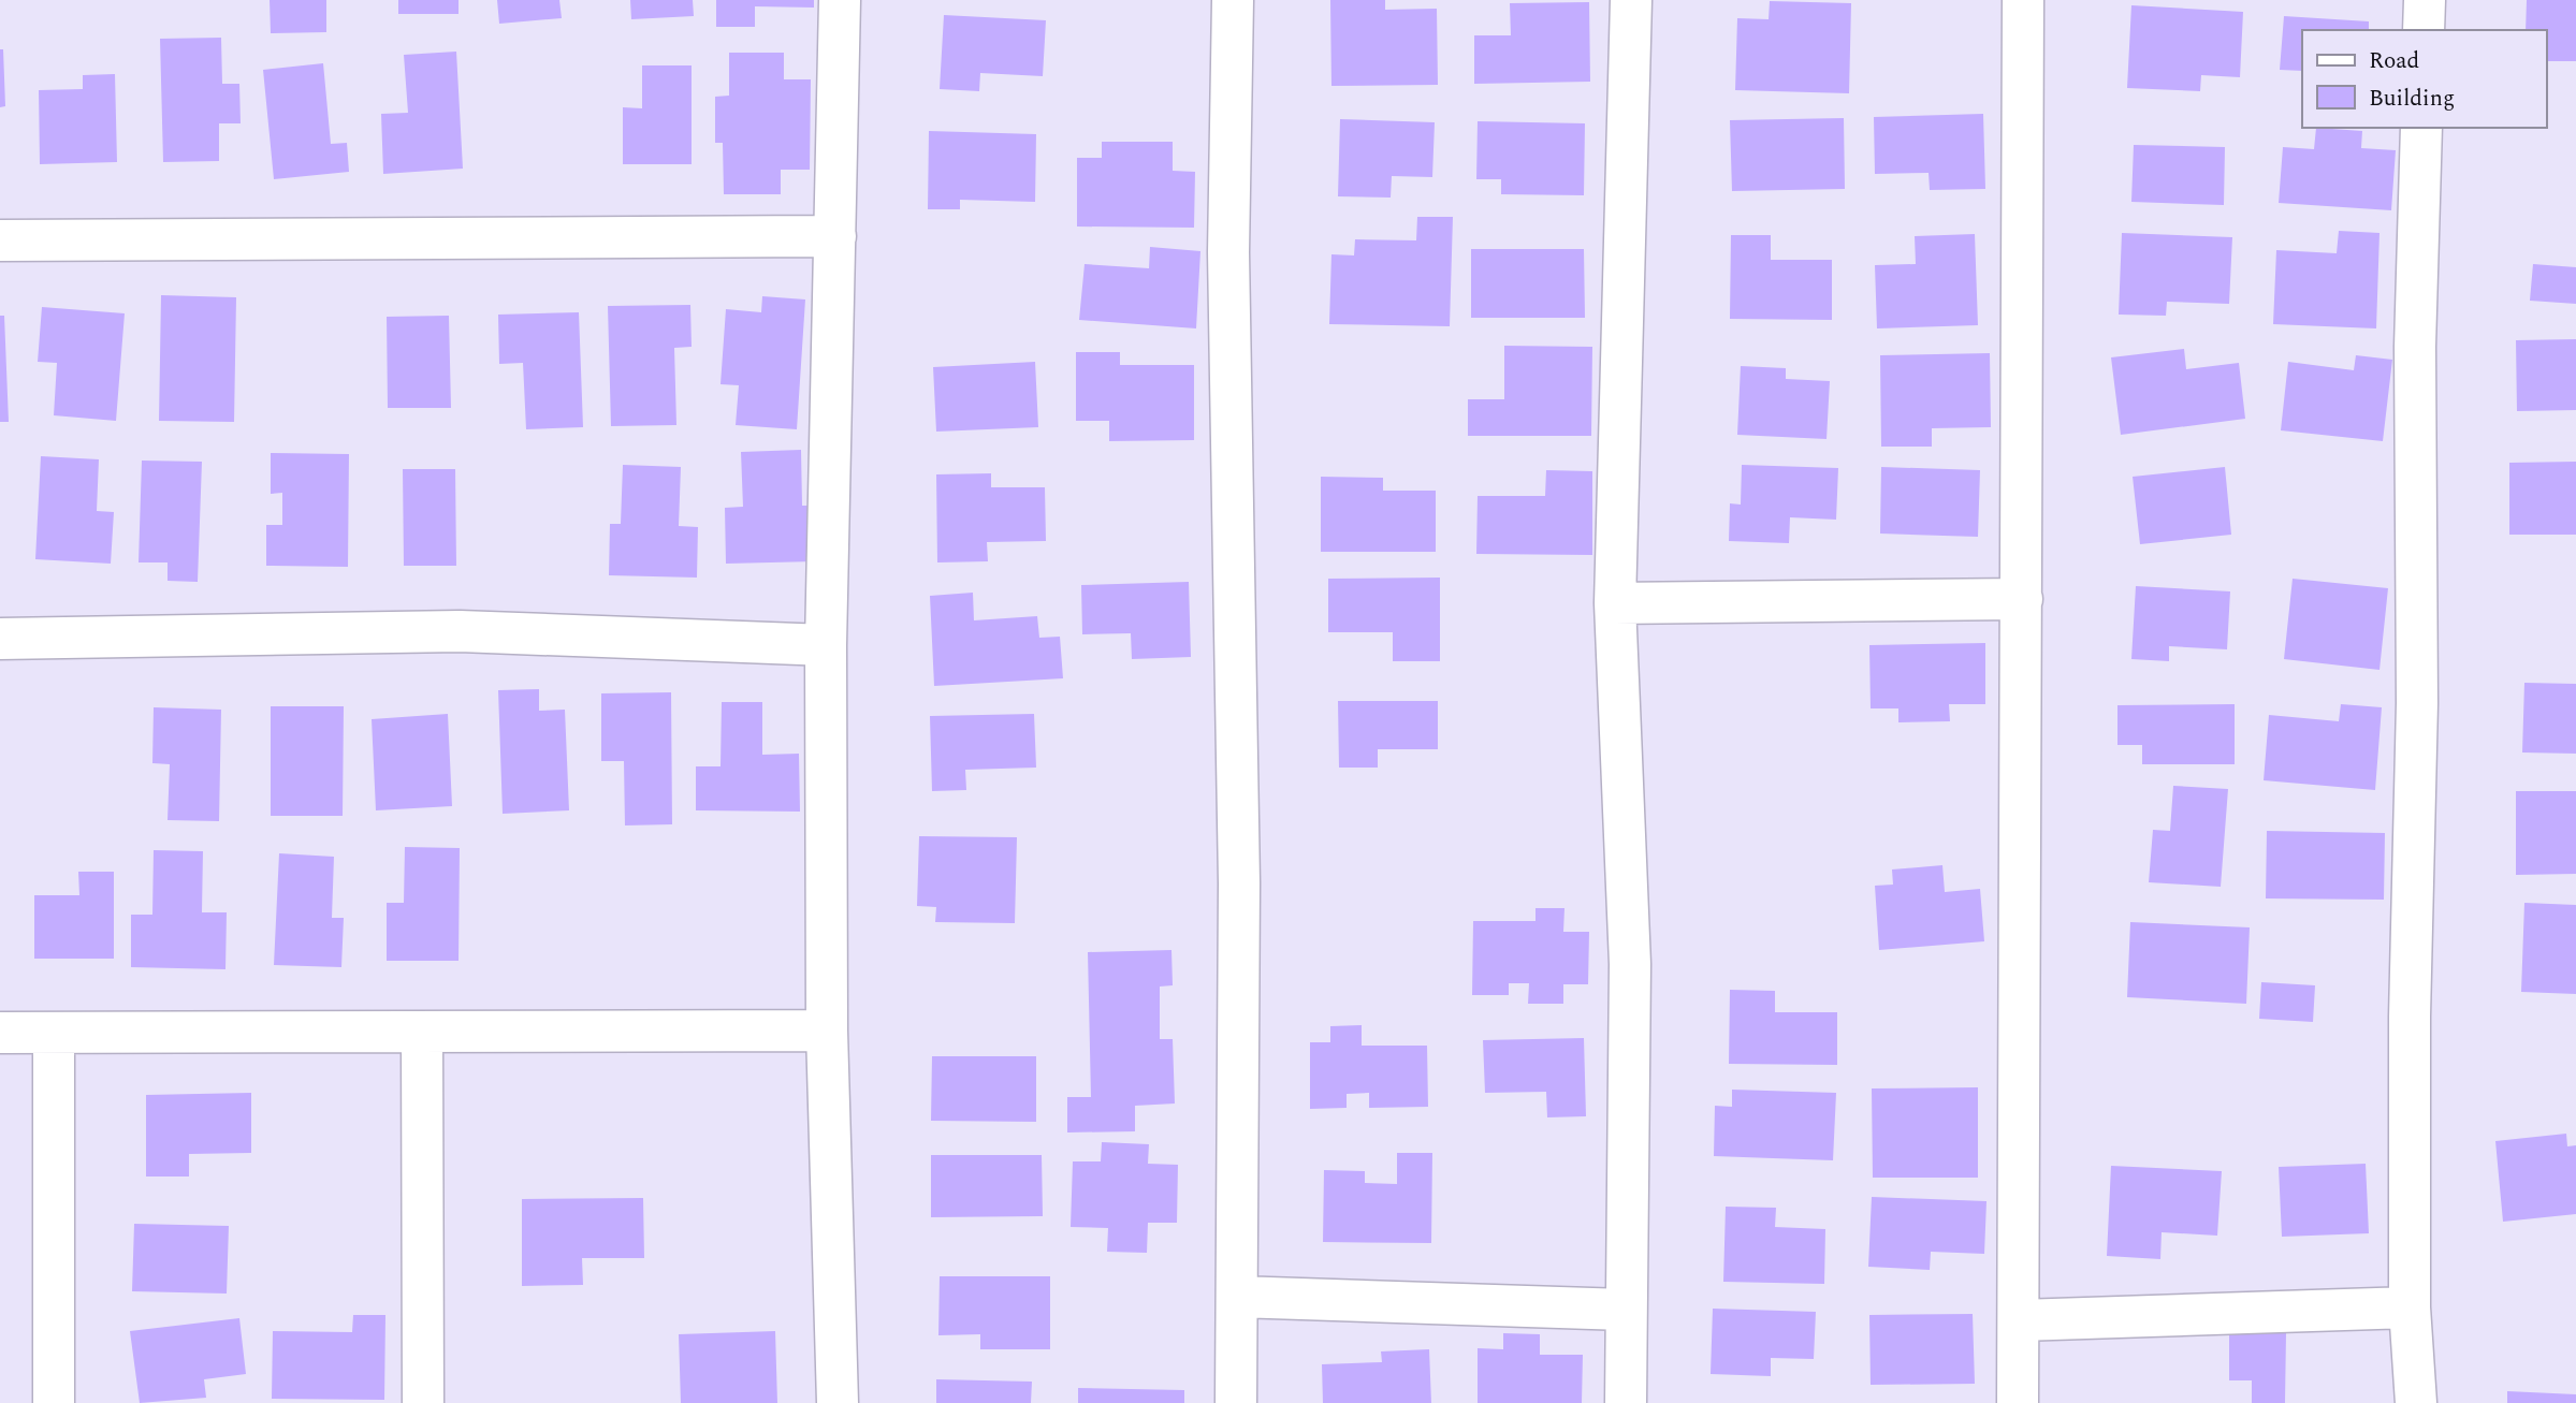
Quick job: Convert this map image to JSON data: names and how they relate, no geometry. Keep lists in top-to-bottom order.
{
  "legend": ["Road", "Building"]
}
